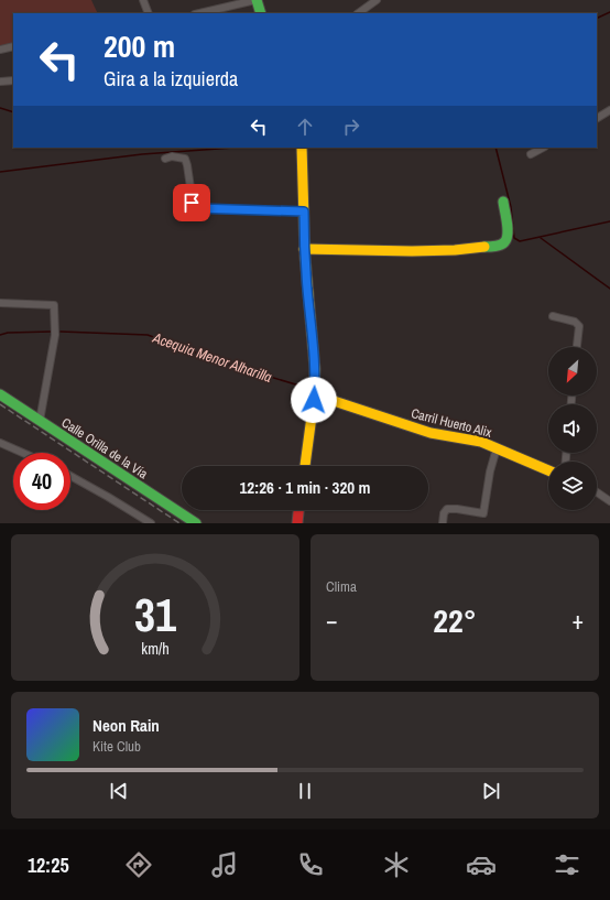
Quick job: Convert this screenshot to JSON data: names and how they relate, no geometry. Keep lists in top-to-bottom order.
{
  "streets": {
    "street": ["Carril Huerto Alix", "Calle Orilla de la Vía"]
  },
  "water": ["Acequia Menor Alharilla"],
  "north": "bottom left",
  "page": {
    "turn": ["200 m", "Gira a la izquierda"],
    "limit": "40",
    "trip": "12:26 · 1 min · 320 m",
    "tile": "Clima",
    "heat": ["−", "22°", "+"],
    "song": ["Neon Rain", "Kite Club"],
    "tabs": "12:25",
    "gauge": ["31", "km/h"]
  }
}
